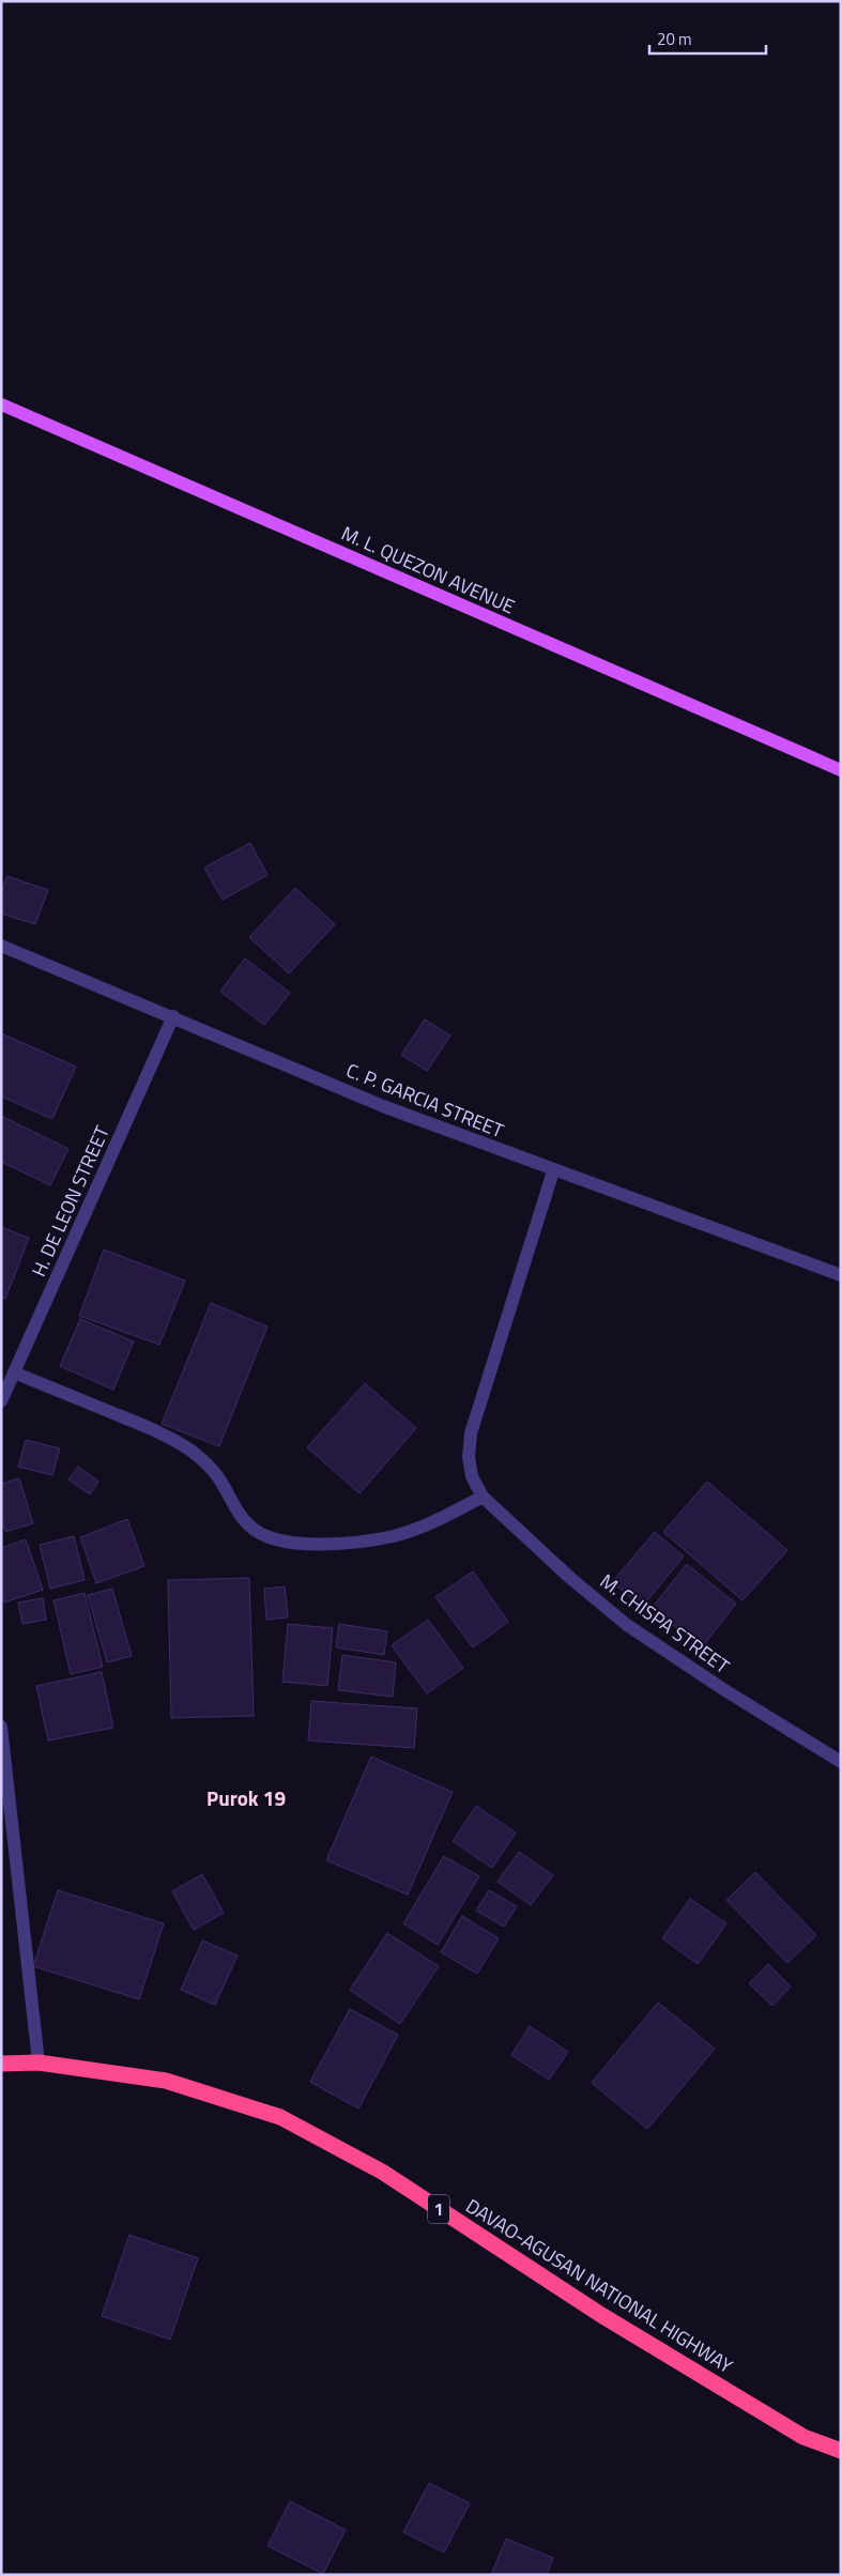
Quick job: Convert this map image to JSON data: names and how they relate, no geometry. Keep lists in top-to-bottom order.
{
  "streets": {
    "highway": ["1", "DAVAO-AGUSAN NATIONAL HIGHWAY"],
    "main road": ["M. L. QUEZON AVENUE"],
    "street": ["C. P. GARCIA STREET", "H. DE LEON STREET", "M. CHISPA STREET"]
  },
  "crossings": [
    ["C. P. GARCIA STREET", "H. DE LEON STREET"]
  ],
  "districts": ["Purok 19"],
  "scale_bar": "20 m"
}
